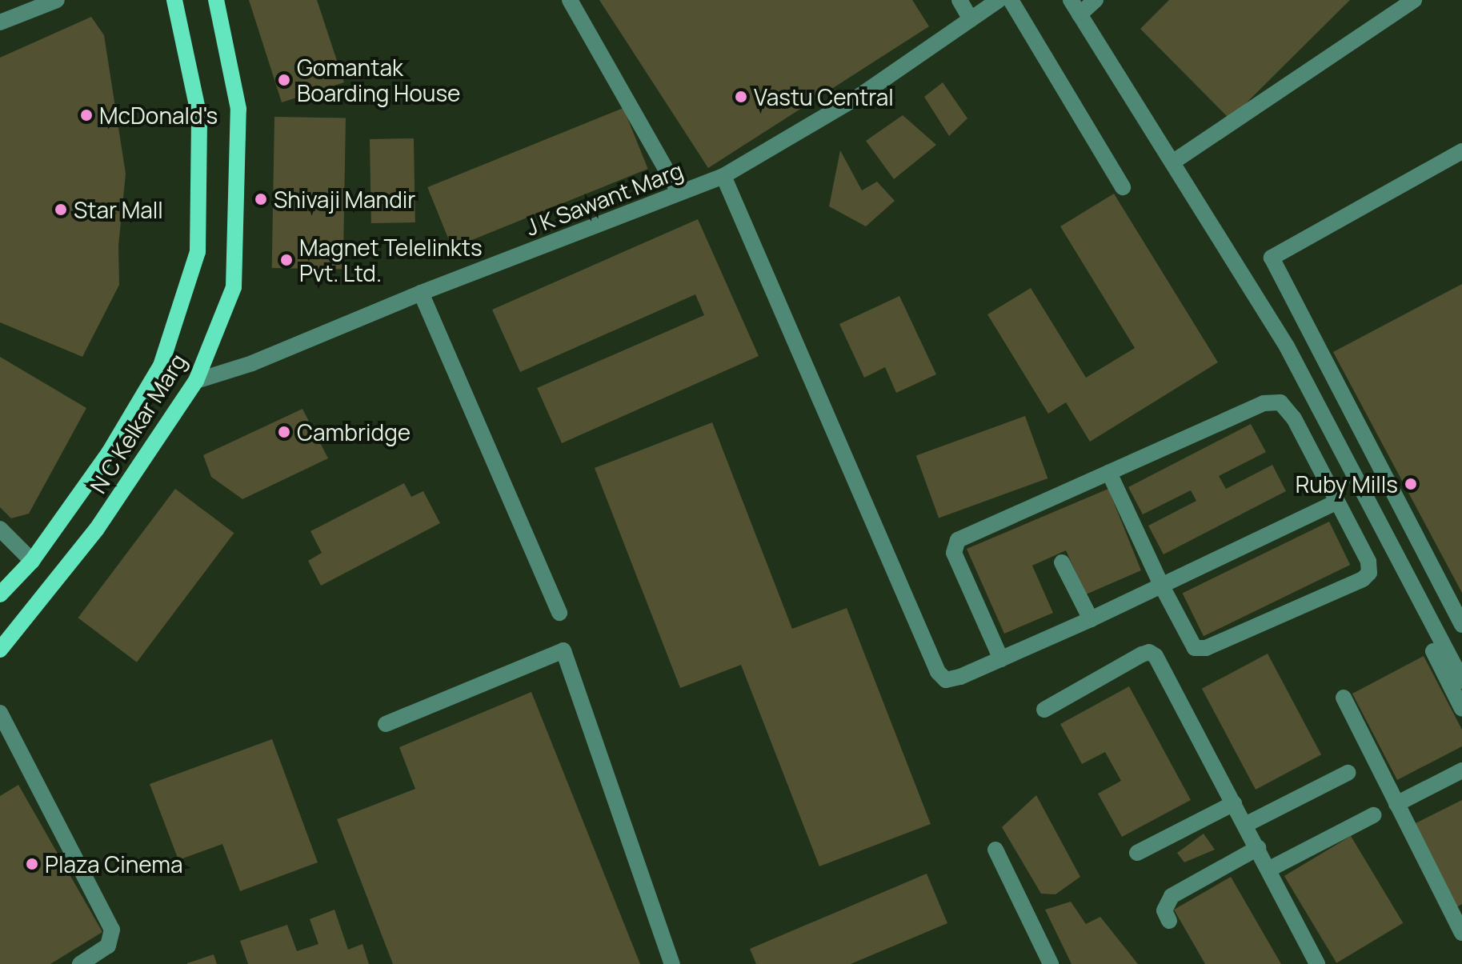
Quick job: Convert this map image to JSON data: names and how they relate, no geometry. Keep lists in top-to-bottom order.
{
  "streets": {
    "main road": ["N C Kelkar Marg"],
    "street": ["J K Sawant Marg"]
  },
  "crossings": [
    ["J K Sawant Marg", "N C Kelkar Marg"]
  ],
  "places": [
    "Gomantak Boarding House",
    "Vastu Central",
    "McDonald's",
    "Shivaji Mandir",
    "Star Mall",
    "Magnet Telelinkts Pvt. Ltd.",
    "Cambridge",
    "Ruby Mills",
    "Plaza Cinema"
  ]
}
